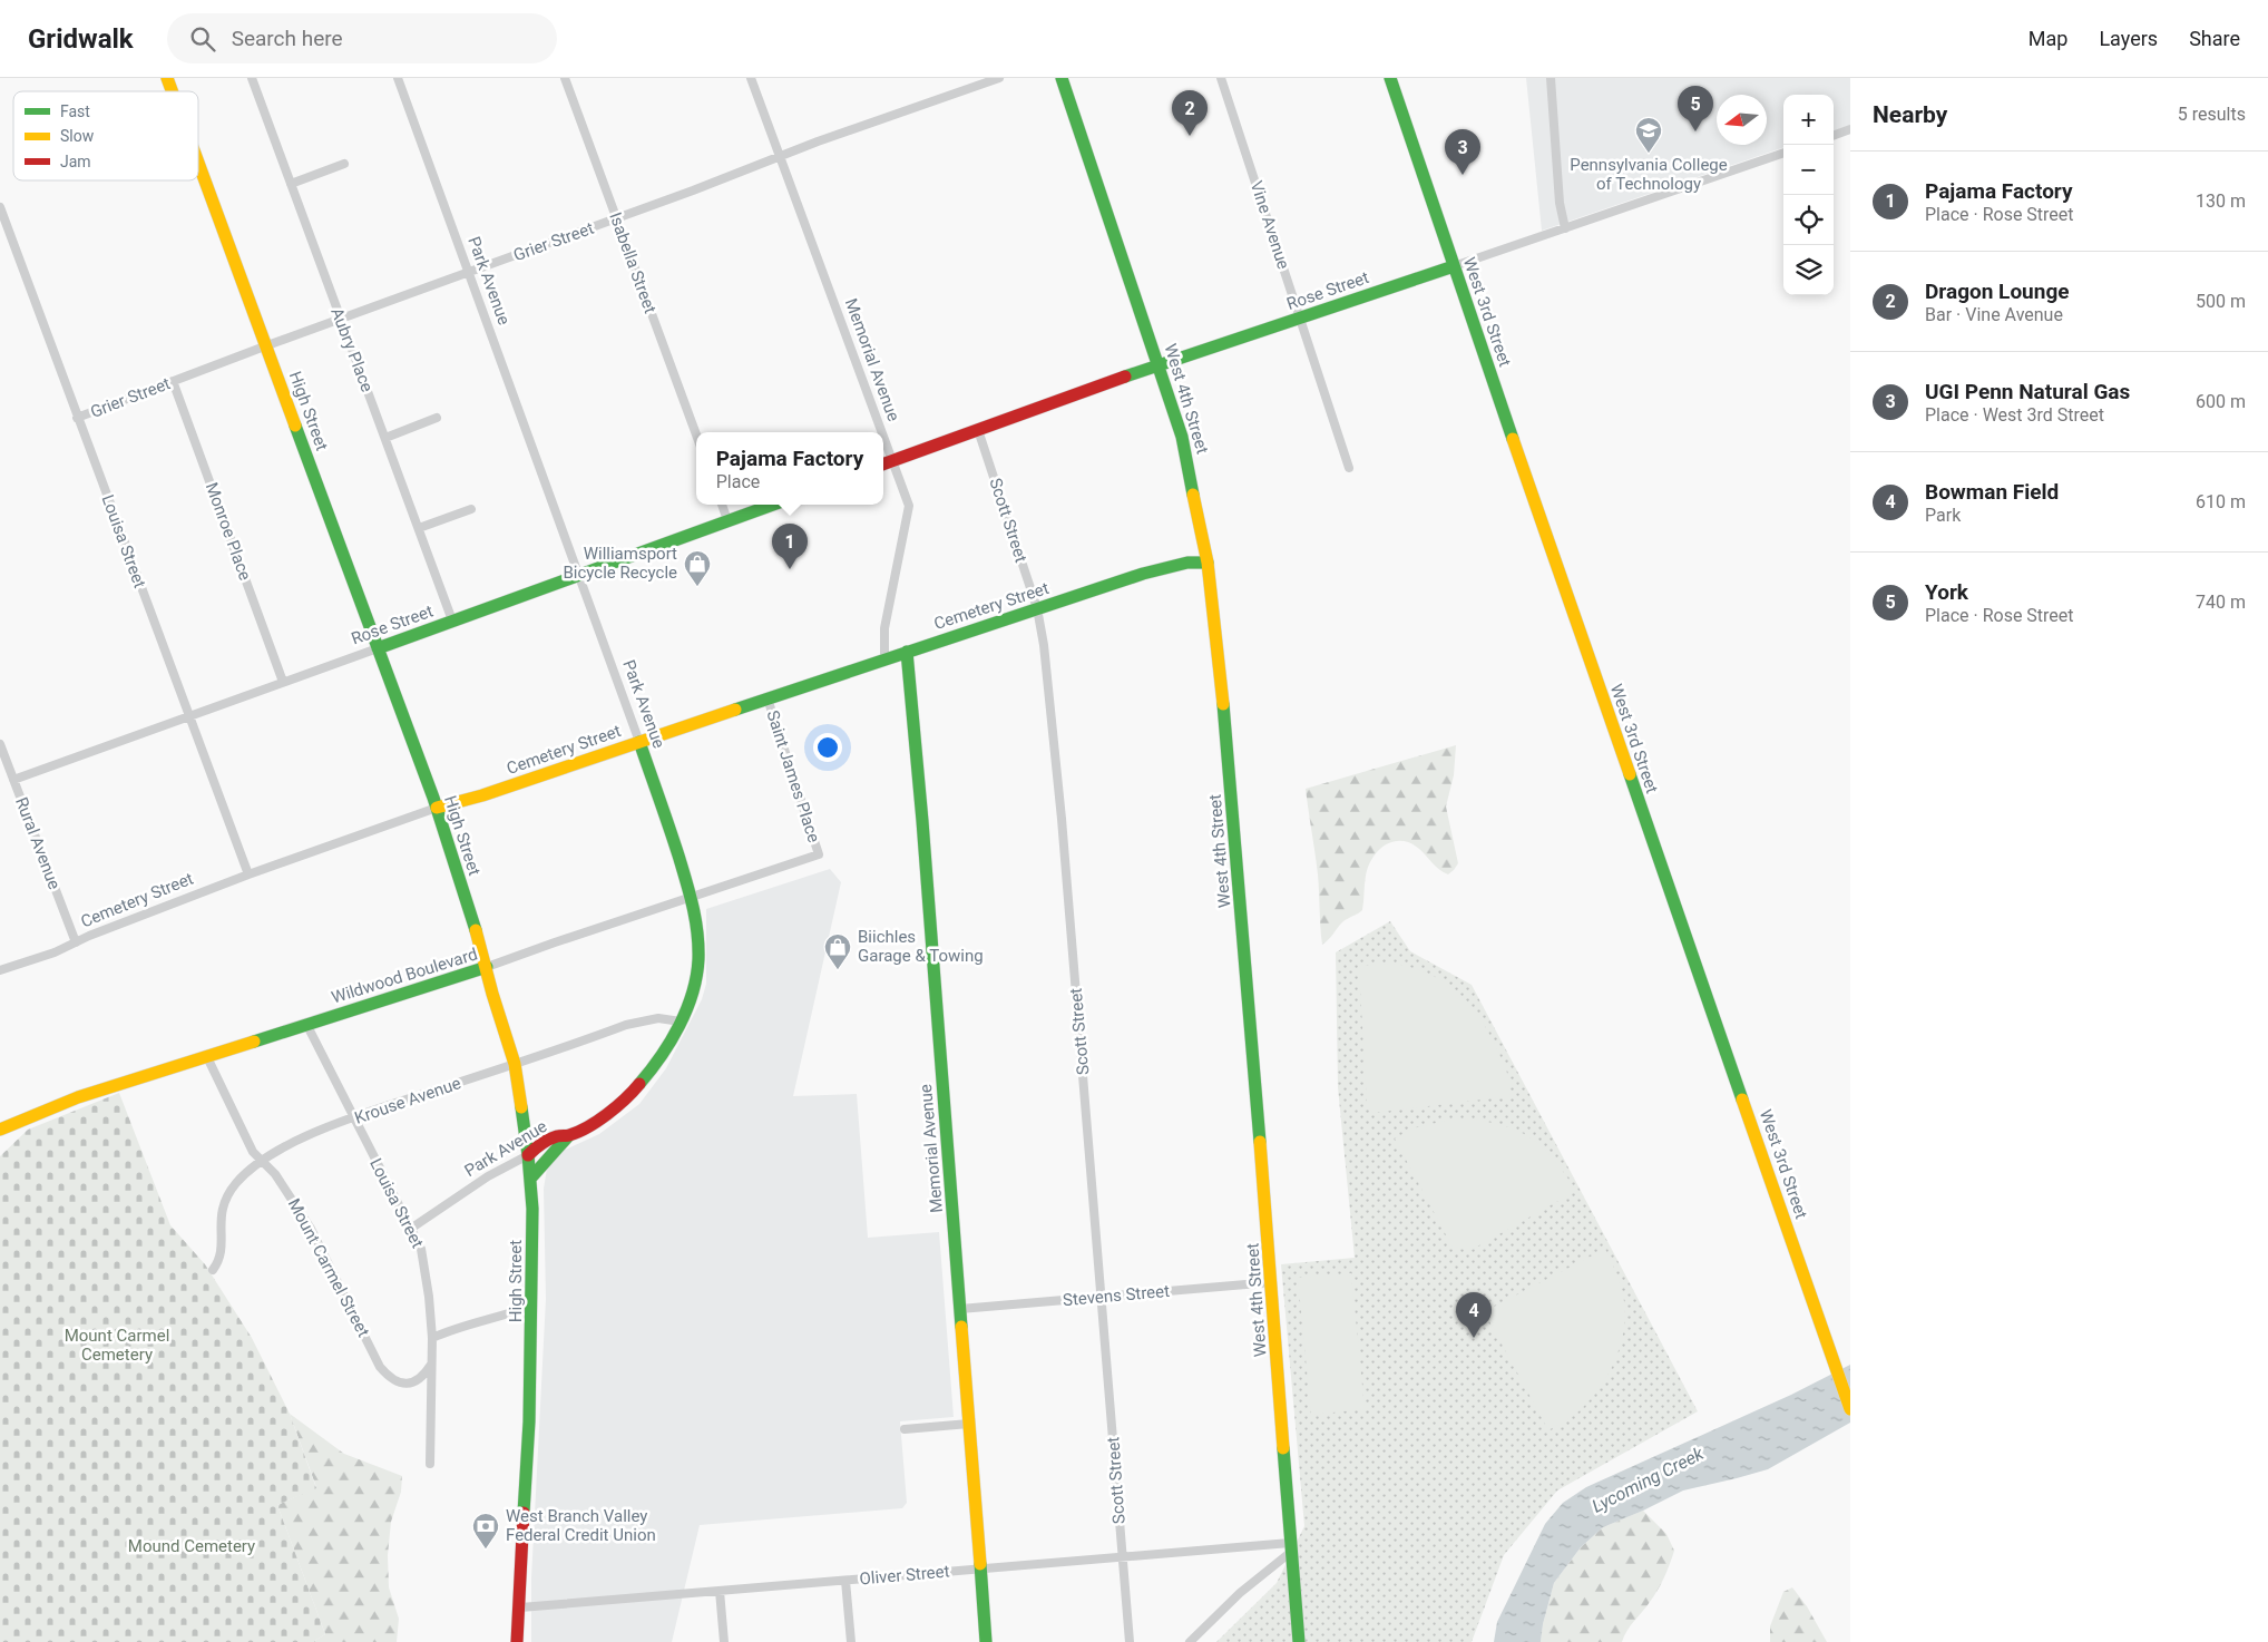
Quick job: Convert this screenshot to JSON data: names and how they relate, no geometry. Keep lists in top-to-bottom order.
{
  "streets": {
    "main road": [
      "Park Avenue",
      "Rose Street",
      "West 3rd Street",
      "Memorial Avenue",
      "West 4th Street",
      "High Street",
      "Cemetery Street",
      "Wildwood Boulevard"
    ],
    "street": [
      "Vine Avenue",
      "Grier Street",
      "Isabella Street",
      "Aubry Place",
      "Scott Street",
      "Monroe Place",
      "Louisa Street",
      "Saint James Place",
      "Rural Avenue",
      "Krouse Avenue",
      "Mount Carmel Street",
      "Stevens Street",
      "Oliver Street"
    ]
  },
  "crossings": [
    ["Vine Avenue", "Rose Street"],
    ["Grier Street", "Isabella Street"],
    ["Grier Street", "Park Avenue"],
    ["Grier Street", "Aubry Place"],
    ["Grier Street", "Memorial Avenue"],
    ["Grier Street", "High Street"],
    ["Grier Street", "Monroe Place"],
    ["Grier Street", "Louisa Street"],
    ["Park Avenue", "Rose Street"],
    ["Park Avenue", "High Street"],
    ["Park Avenue", "Louisa Street"],
    ["Park Avenue", "Cemetery Street"],
    ["Park Avenue", "Wildwood Boulevard"],
    ["Park Avenue", "Krouse Avenue"],
    ["Rose Street", "West 3rd Street"],
    ["Rose Street", "Aubry Place"],
    ["Rose Street", "Memorial Avenue"],
    ["Rose Street", "West 4th Street"],
    ["Rose Street", "High Street"],
    ["Rose Street", "Scott Street"],
    ["Rose Street", "Monroe Place"],
    ["Rose Street", "Louisa Street"],
    ["Rose Street", "Rural Avenue"],
    ["Memorial Avenue", "Cemetery Street"],
    ["Memorial Avenue", "Stevens Street"],
    ["Memorial Avenue", "Oliver Street"],
    ["West 4th Street", "Cemetery Street"],
    ["West 4th Street", "Stevens Street"],
    ["West 4th Street", "Oliver Street"],
    ["High Street", "Cemetery Street"],
    ["High Street", "Wildwood Boulevard"],
    ["High Street", "Krouse Avenue"],
    ["High Street", "Oliver Street"],
    ["Scott Street", "Cemetery Street"],
    ["Scott Street", "Stevens Street"],
    ["Scott Street", "Oliver Street"],
    ["Louisa Street", "Cemetery Street"],
    ["Louisa Street", "Wildwood Boulevard"],
    ["Louisa Street", "Krouse Avenue"],
    ["Louisa Street", "Mount Carmel Street"],
    ["Cemetery Street", "Saint James Place"],
    ["Cemetery Street", "Rural Avenue"],
    ["Saint James Place", "Wildwood Boulevard"],
    ["Wildwood Boulevard", "Mount Carmel Street"],
    ["Krouse Avenue", "Mount Carmel Street"]
  ],
  "water": ["Lycoming Creek"],
  "parks": ["Mount Carmel Cemetery", "Mound Cemetery"],
  "places": {
    "school or university": ["Pennsylvania College of Technology"],
    "shop": ["Williamsport Bicycle Recycle", "Biichles Garage & Towing"],
    "bank": ["West Branch Valley Federal Credit Union"]
  },
  "legend": ["Fast", "Slow", "Jam"],
  "north": "left",
  "page": {
    "header": "Gridwalk",
    "search": "Search here",
    "nav": ["Map", "Layers", "Share"],
    "heading": ["Nearby", "5 results"],
    "pins": [
      "5",
      "2",
      "3",
      "1",
      "4"
    ],
    "map_buttons": ["+", "−"],
    "list": [
      {
        "mark": "1",
        "name": "Pajama Factory",
        "note": "Place · Rose Street",
        "value": "130 m"
      },
      {
        "mark": "2",
        "name": "Dragon Lounge",
        "note": "Bar · Vine Avenue",
        "value": "500 m"
      },
      {
        "mark": "3",
        "name": "UGI Penn Natural Gas",
        "note": "Place · West 3rd Street",
        "value": "600 m"
      },
      {
        "mark": "4",
        "name": "Bowman Field",
        "note": "Park",
        "value": "610 m"
      },
      {
        "mark": "5",
        "name": "York",
        "note": "Place · Rose Street",
        "value": "740 m"
      }
    ],
    "popup": ["Pajama Factory", "Place"]
  }
}
